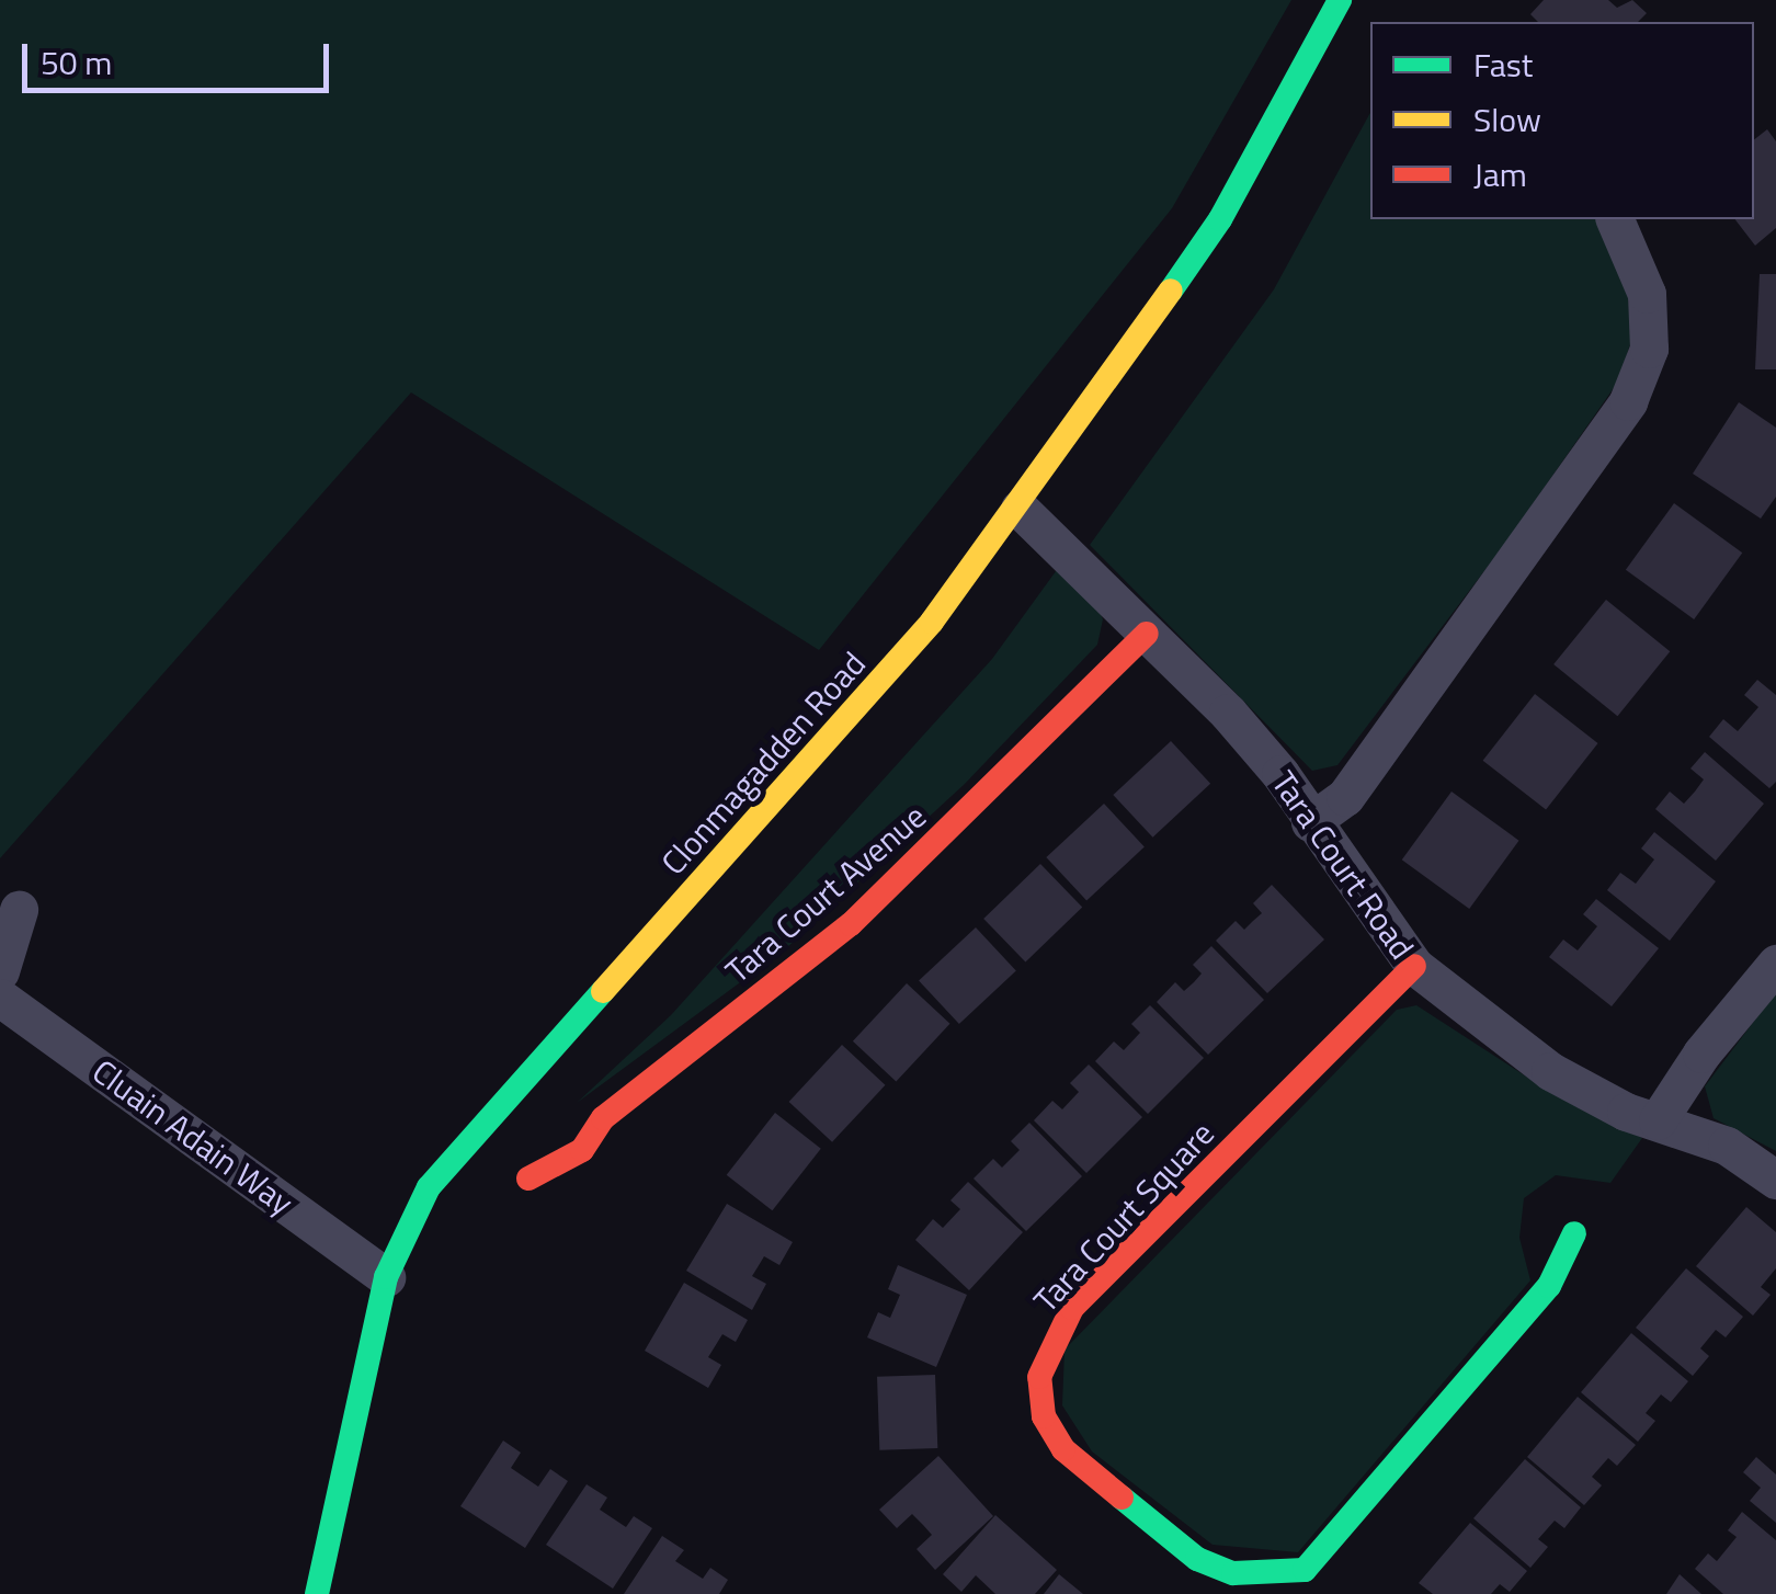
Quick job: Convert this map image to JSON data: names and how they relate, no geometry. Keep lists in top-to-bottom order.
{
  "streets": {
    "street": [
      "Clonmagadden Road",
      "Tara Court Road",
      "Tara Court Avenue",
      "Cluain Adain Way",
      "Tara Court Square"
    ]
  },
  "crossings": [
    ["Clonmagadden Road", "Tara Court Road"],
    ["Clonmagadden Road", "Cluain Adain Way"],
    ["Tara Court Road", "Tara Court Avenue"],
    ["Tara Court Road", "Tara Court Square"]
  ],
  "legend": ["Fast", "Slow", "Jam"],
  "scale_bar": "50 m"
}
